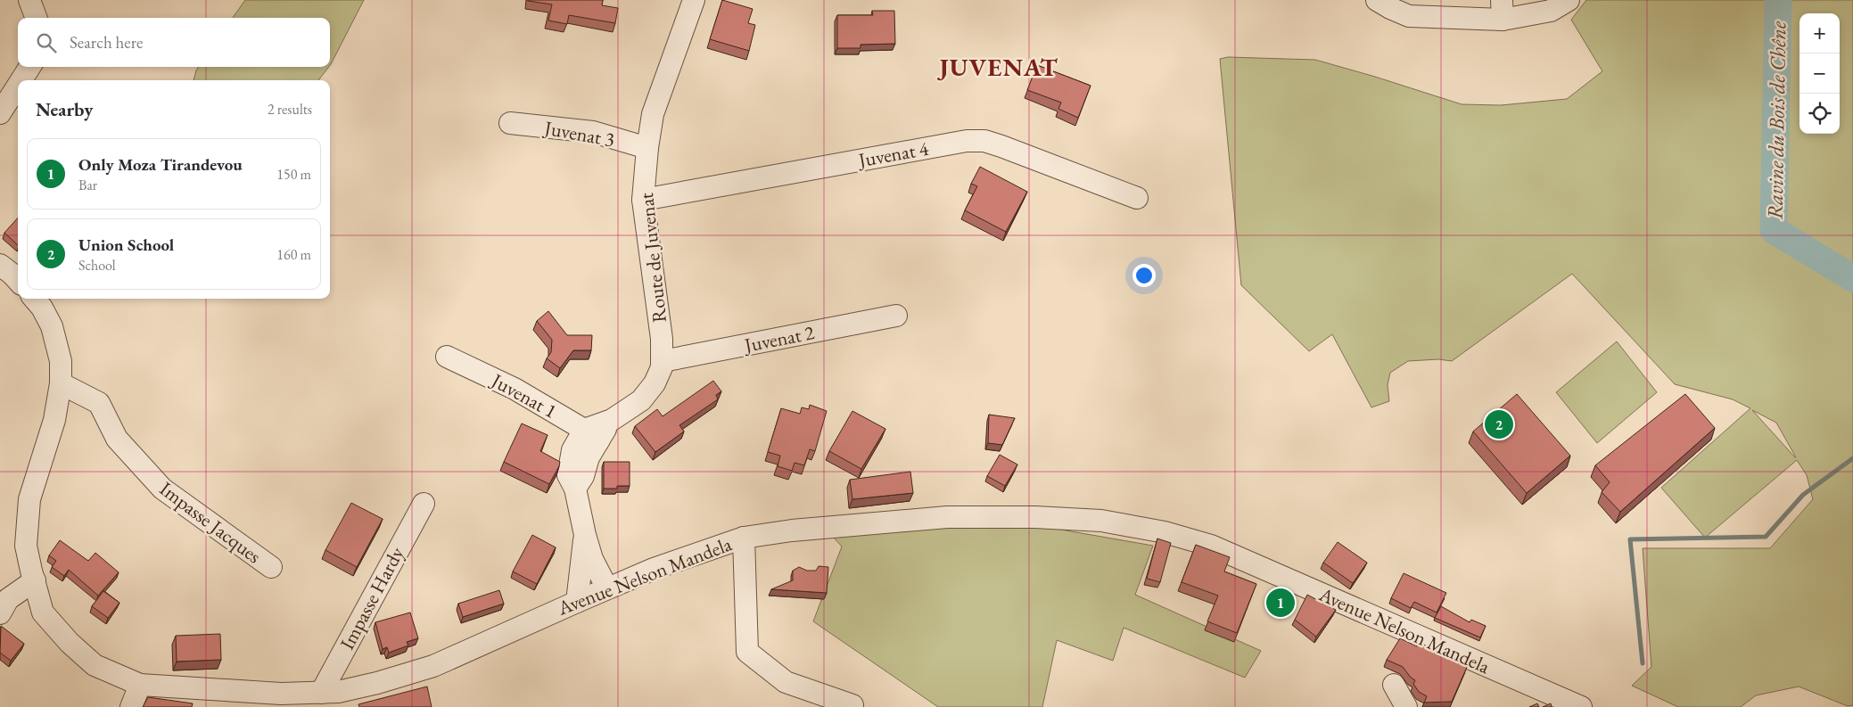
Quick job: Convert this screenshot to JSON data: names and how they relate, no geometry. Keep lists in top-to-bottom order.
{
  "streets": {
    "street": [
      "Juvenat 3",
      "Juvenat 4",
      "Route de Juvenat",
      "Juvenat 2",
      "Juvenat 1",
      "Impasse Jacques",
      "Avenue Nelson Mandela",
      "Impasse Hardy"
    ]
  },
  "crossings": [
    ["Juvenat 3", "Route de Juvenat"],
    ["Juvenat 4", "Route de Juvenat"],
    ["Route de Juvenat", "Juvenat 2"],
    ["Route de Juvenat", "Juvenat 1"],
    ["Route de Juvenat", "Avenue Nelson Mandela"],
    ["Impasse Jacques", "Avenue Nelson Mandela"],
    ["Avenue Nelson Mandela", "Impasse Hardy"]
  ],
  "districts": ["JUVENAT"],
  "water": ["Ravine du Bois de Chêne"],
  "page": {
    "map_buttons": ["+", "−"],
    "search": "Search here",
    "heading": ["Nearby", "2 results"],
    "list": [
      {
        "mark": "1",
        "name": "Only Moza Tirandevou",
        "note": "Bar",
        "value": "150 m"
      },
      {
        "mark": "2",
        "name": "Union School",
        "note": "School",
        "value": "160 m"
      }
    ],
    "pins": ["2", "1"]
  }
}
